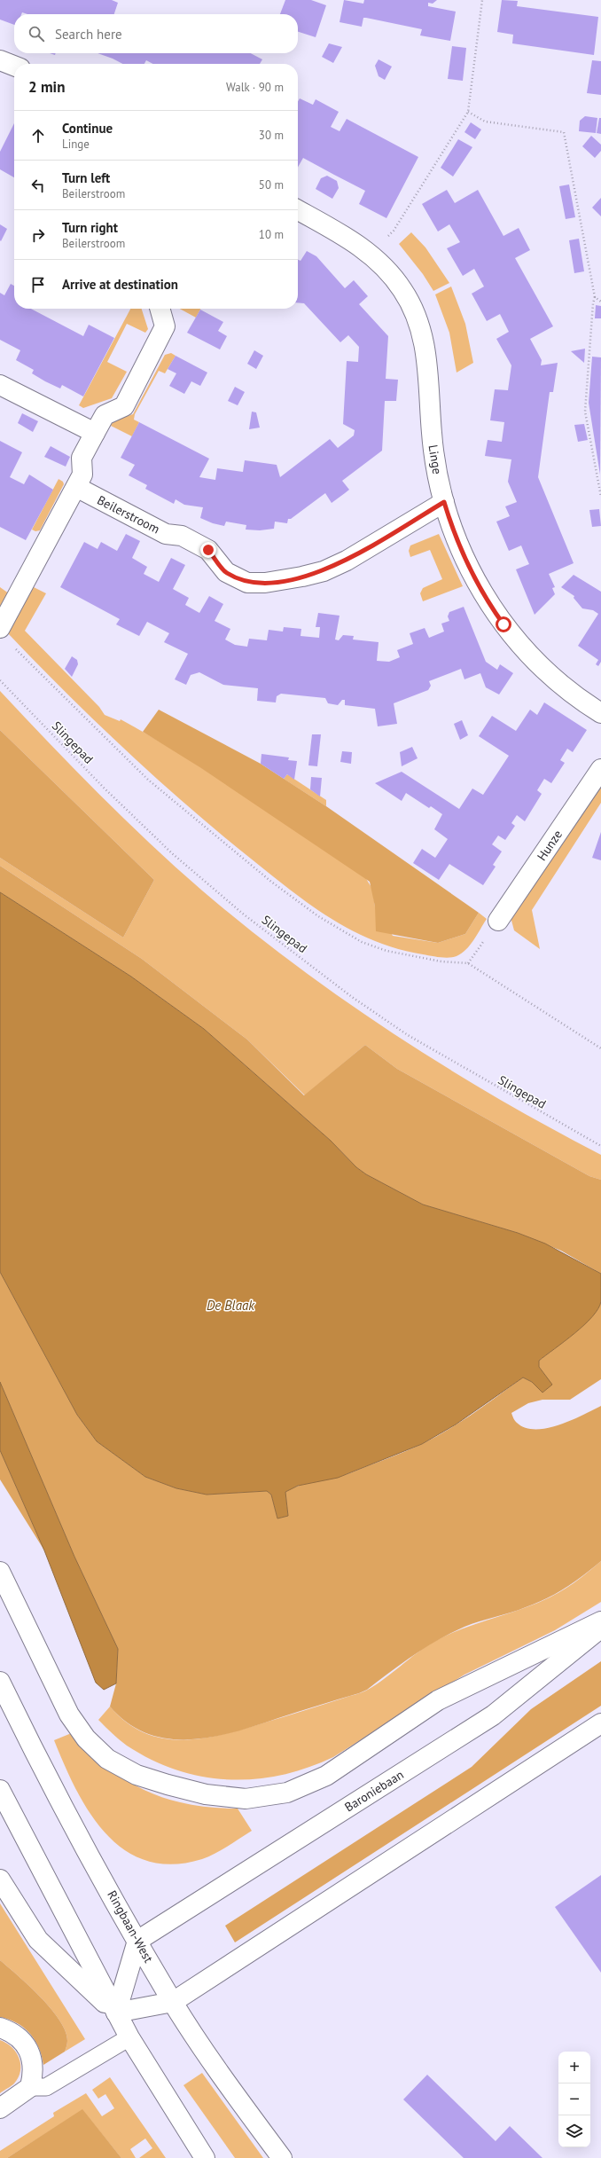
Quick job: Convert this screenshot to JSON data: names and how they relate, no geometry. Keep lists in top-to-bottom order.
{
  "streets": {
    "main road": [
      "Linge",
      "Beilerstroom",
      "Hunze",
      "Baroniebaan",
      "Ringbaan-West"
    ],
    "path": ["Slingepad"]
  },
  "crossings": [
    ["Linge", "Beilerstroom"],
    ["Baroniebaan", "Ringbaan-West"]
  ],
  "water": ["De Blaak"],
  "page": {
    "search": "Search here",
    "heading": ["2 min", "Walk · 90 m"],
    "list": [
      ["Continue", "Linge", "30 m"],
      ["Turn left", "Beilerstroom", "50 m"],
      ["Turn right", "Beilerstroom", "10 m"],
      "Arrive at destination"
    ],
    "map_buttons": ["+", "−"]
  }
}
